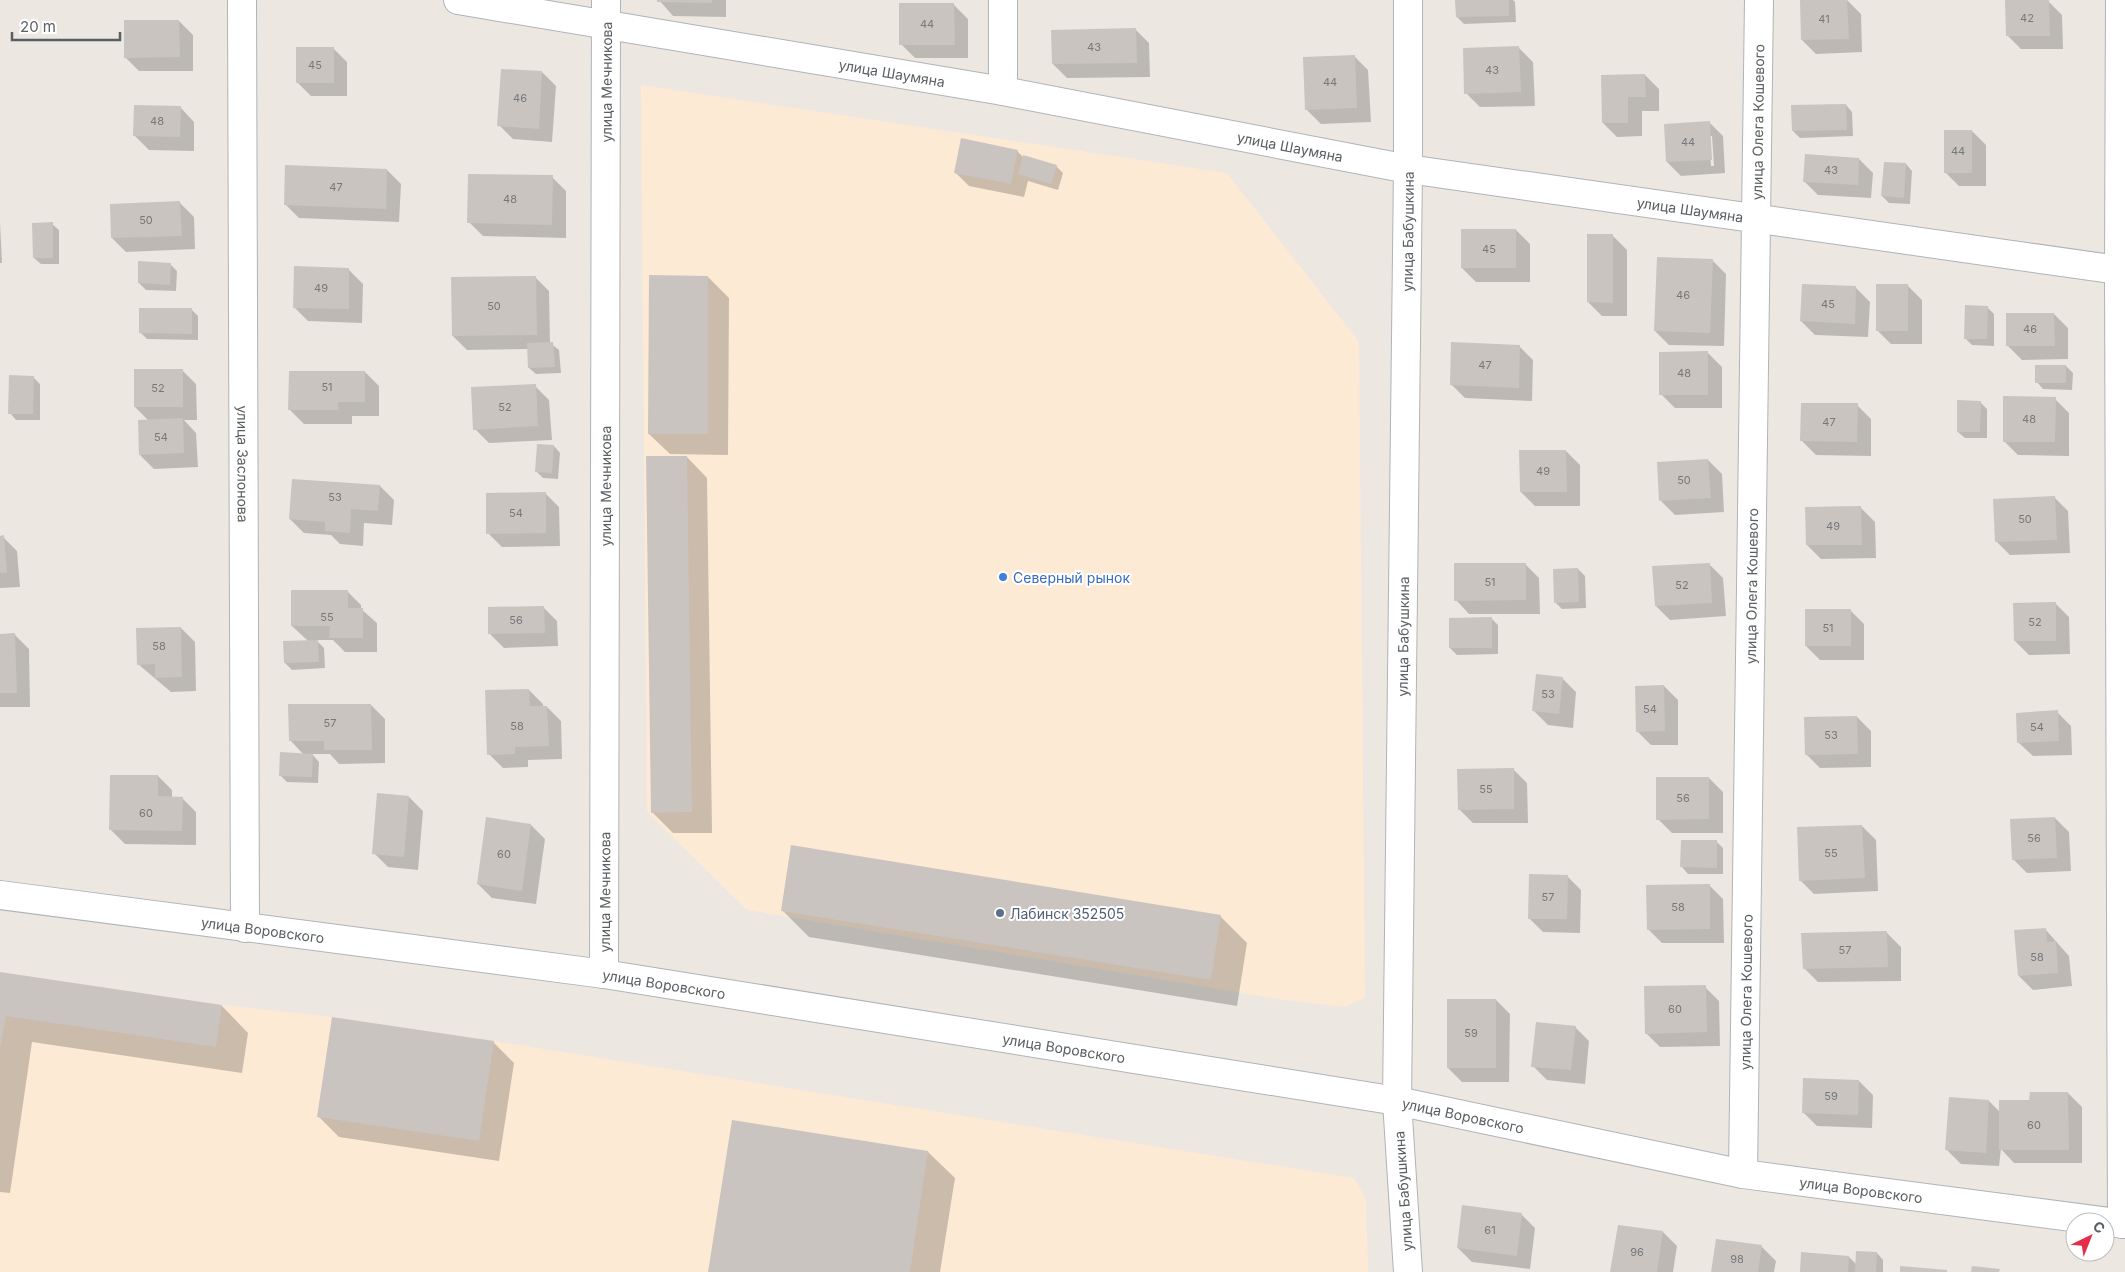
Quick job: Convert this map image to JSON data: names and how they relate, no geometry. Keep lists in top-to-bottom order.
{
  "streets": {
    "street": [
      "улица Шаумяна",
      "улица Мечникова",
      "улица Олега Кошевого",
      "улица Бабушкина",
      "улица Заслонова",
      "улица Воровского"
    ]
  },
  "crossings": [
    ["улица Шаумяна", "улица Мечникова"],
    ["улица Шаумяна", "улица Олега Кошевого"],
    ["улица Шаумяна", "улица Бабушкина"],
    ["улица Мечникова", "улица Воровского"],
    ["улица Олега Кошевого", "улица Воровского"],
    ["улица Бабушкина", "улица Воровского"],
    ["улица Заслонова", "улица Воровского"]
  ],
  "places": ["Северный рынок", "Лабинск 352505"],
  "house_numbers": [
    "42",
    "41",
    "44",
    "43",
    "45",
    "43",
    "44",
    "46",
    "48",
    "44",
    "44",
    "43",
    "47",
    "48",
    "50",
    "45",
    "49",
    "46",
    "45",
    "50",
    "46",
    "47",
    "48",
    "51",
    "52",
    "52",
    "48",
    "47",
    "54",
    "49",
    "50",
    "53",
    "54",
    "50",
    "49",
    "51",
    "52",
    "55",
    "56",
    "52",
    "51",
    "58",
    "53",
    "54",
    "57",
    "58",
    "54",
    "53",
    "55",
    "56",
    "60",
    "56",
    "55",
    "60",
    "57",
    "58",
    "57",
    "58",
    "60",
    "59",
    "59",
    "60",
    "61",
    "96",
    "98"
  ],
  "scale_bar": "20 m",
  "north": "top right"
}
